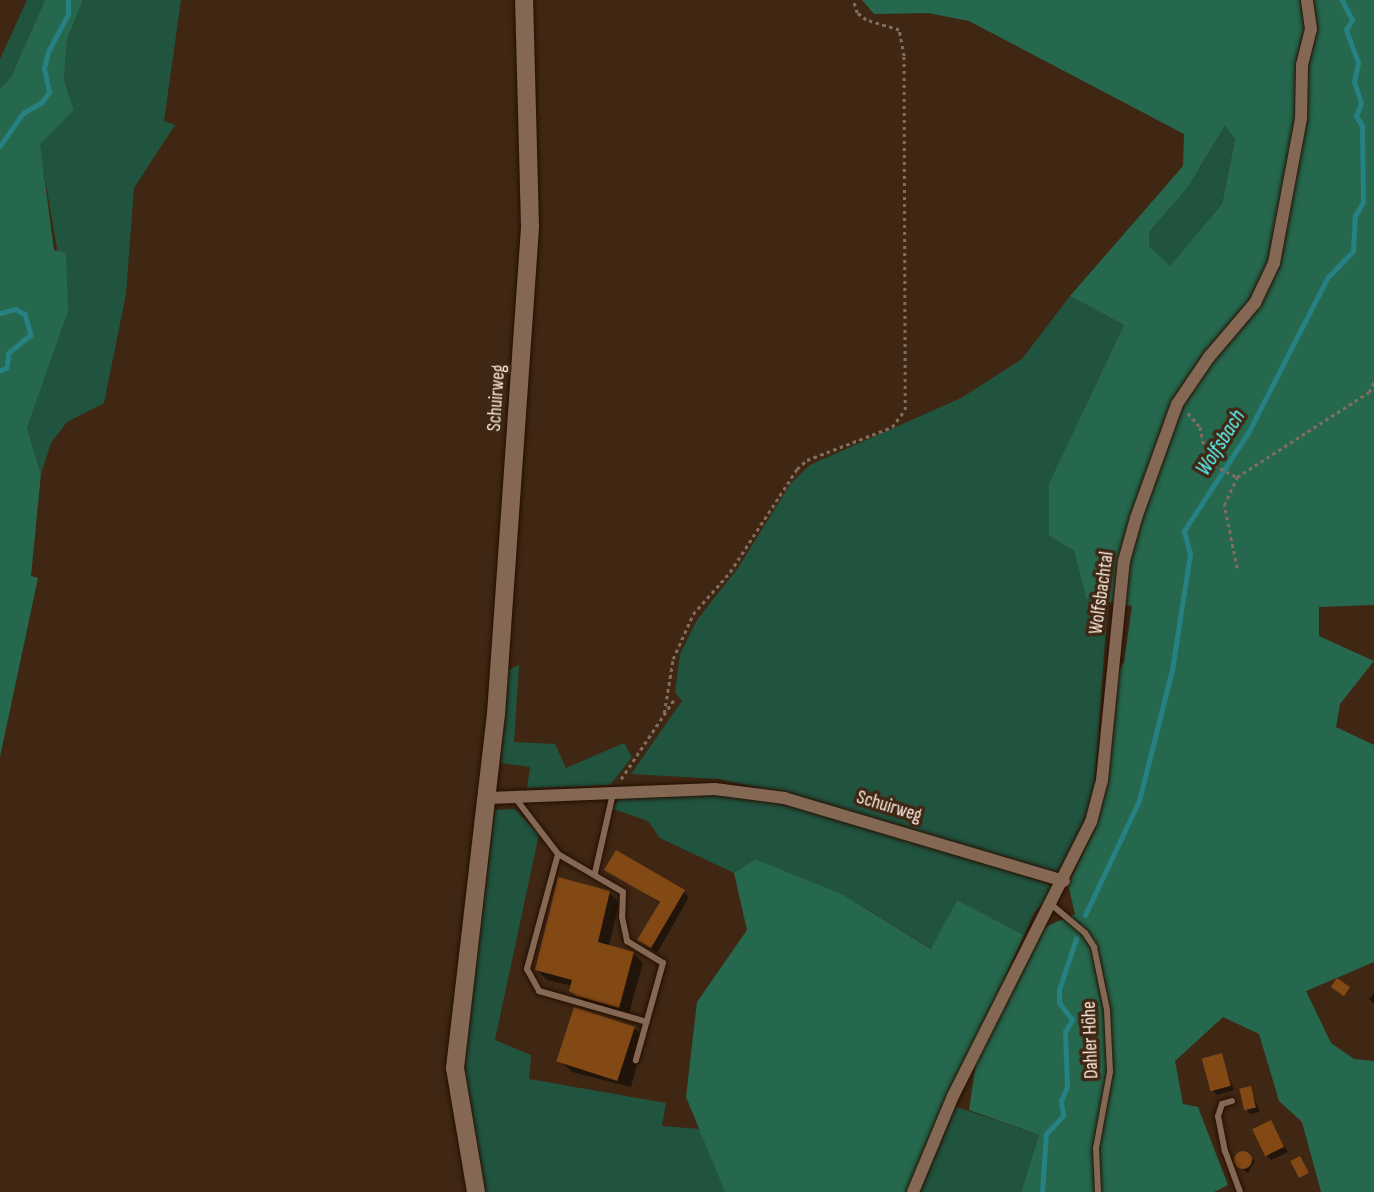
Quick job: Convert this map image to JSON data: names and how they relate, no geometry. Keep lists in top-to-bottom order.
{
  "streets": {
    "main road": ["Schuirweg"],
    "street": ["Wolfsbachtal"],
    "lane": ["Dahler Höhe"]
  },
  "crossings": [
    ["Schuirweg", "Wolfsbachtal"],
    ["Wolfsbachtal", "Dahler Höhe"]
  ],
  "water": ["Wolfsbach"]
}
